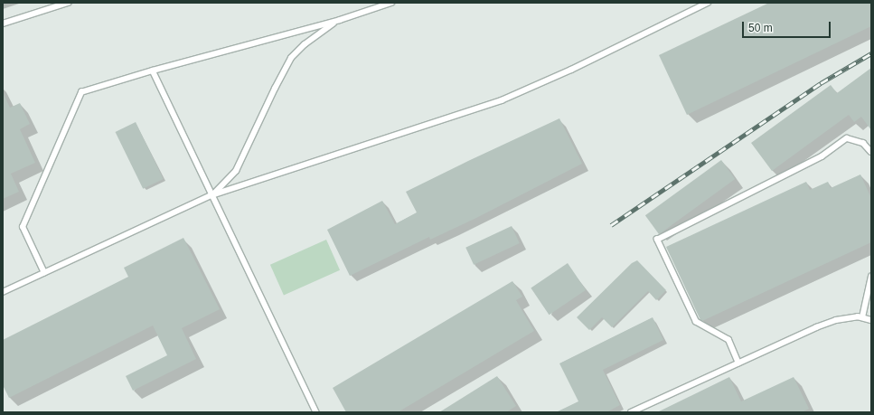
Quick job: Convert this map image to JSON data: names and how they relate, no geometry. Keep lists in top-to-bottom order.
{
  "scale_bar": "50 m"
}
